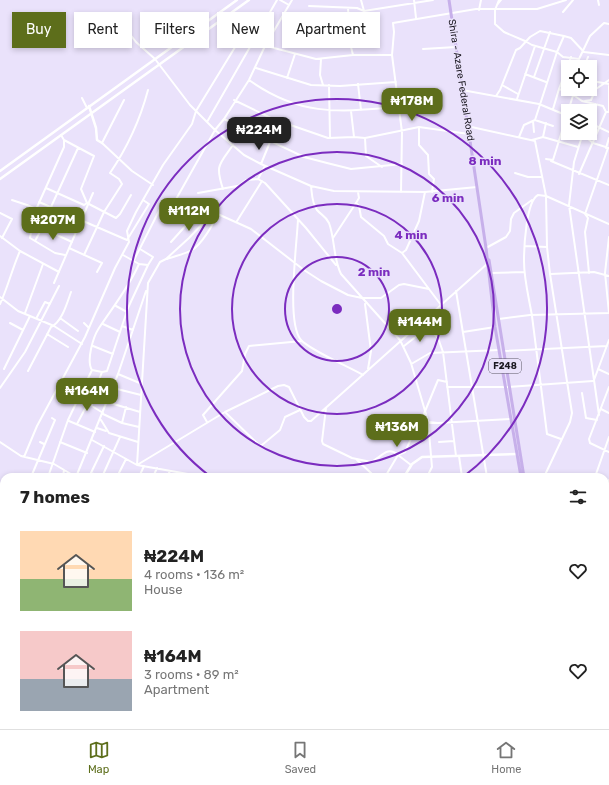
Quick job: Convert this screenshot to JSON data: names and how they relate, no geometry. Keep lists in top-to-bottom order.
{
  "streets": {
    "main road": ["Shira - Azare Federal Road", "F248"]
  },
  "page": {
    "chip": [
      "Buy",
      "Rent",
      "Filters",
      "New",
      "Apartment"
    ],
    "price": [
      "₦178M",
      "₦224M",
      "₦112M",
      "₦207M",
      "₦144M",
      "₦164M",
      "₦136M"
    ],
    "heading": "7 homes",
    "list": [
      {
        "name": "₦224M",
        "note": "4 rooms · 136 m² · House"
      },
      {
        "name": "₦164M",
        "note": "3 rooms · 89 m² · Apartment"
      }
    ],
    "tabs": ["Map", "Saved", "Home"]
  },
  "rings": [
    "8 min",
    "6 min",
    "4 min",
    "2 min"
  ]
}
